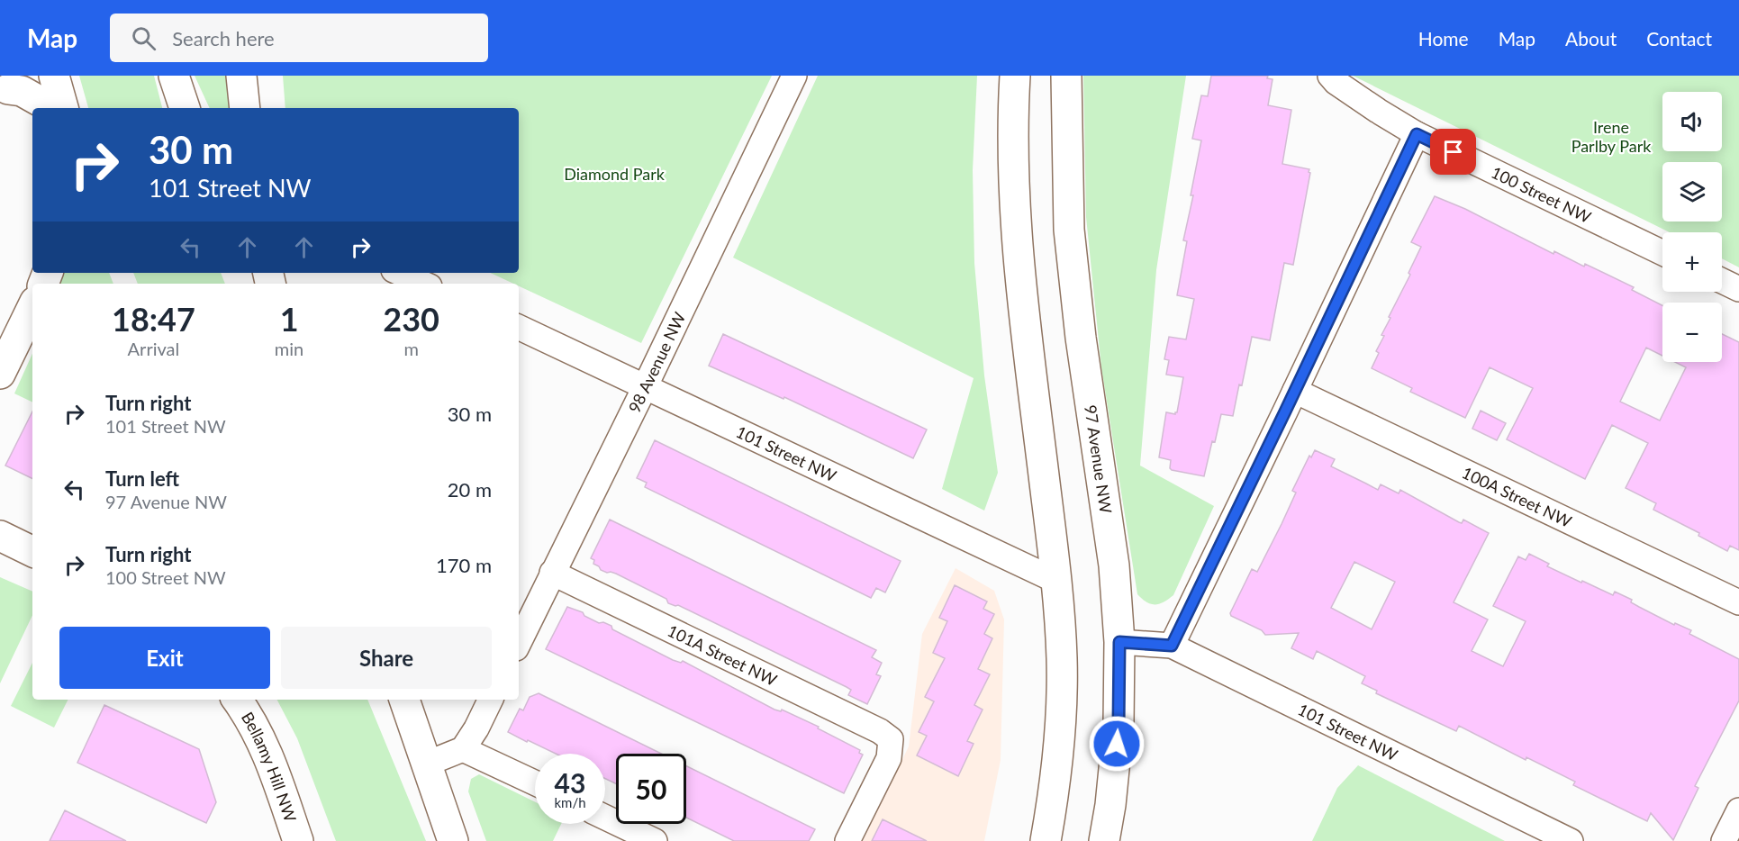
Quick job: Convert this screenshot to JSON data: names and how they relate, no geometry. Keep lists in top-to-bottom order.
{
  "streets": {
    "main road": ["97 Avenue NW", "Bellamy Hill NW"],
    "street": [
      "100 Street NW",
      "98 Avenue NW",
      "101 Street NW",
      "100A Street NW",
      "101A Street NW"
    ]
  },
  "crossings": [
    ["98 Avenue NW", "101 Street NW"],
    ["98 Avenue NW", "101A Street NW"],
    ["101 Street NW", "97 Avenue NW"]
  ],
  "parks": ["Irene Parlby Park", "Diamond Park"],
  "page": {
    "header": "Map",
    "search": "Search here",
    "nav": [
      "Home",
      "Map",
      "About",
      "Contact"
    ],
    "map_buttons": ["+", "−"],
    "turn": ["30 m", "101 Street NW"],
    "eta": [
      "18:47",
      "Arrival",
      "1",
      "min",
      "230",
      "m"
    ],
    "list": [
      {
        "name": "Turn right",
        "note": "101 Street NW",
        "value": "30 m"
      },
      {
        "name": "Turn left",
        "note": "97 Avenue NW",
        "value": "20 m"
      },
      {
        "name": "Turn right",
        "note": "100 Street NW",
        "value": "170 m"
      }
    ],
    "buttons": ["Exit", "Share"],
    "speed": "43 km/h",
    "limit": "50"
  }
}
